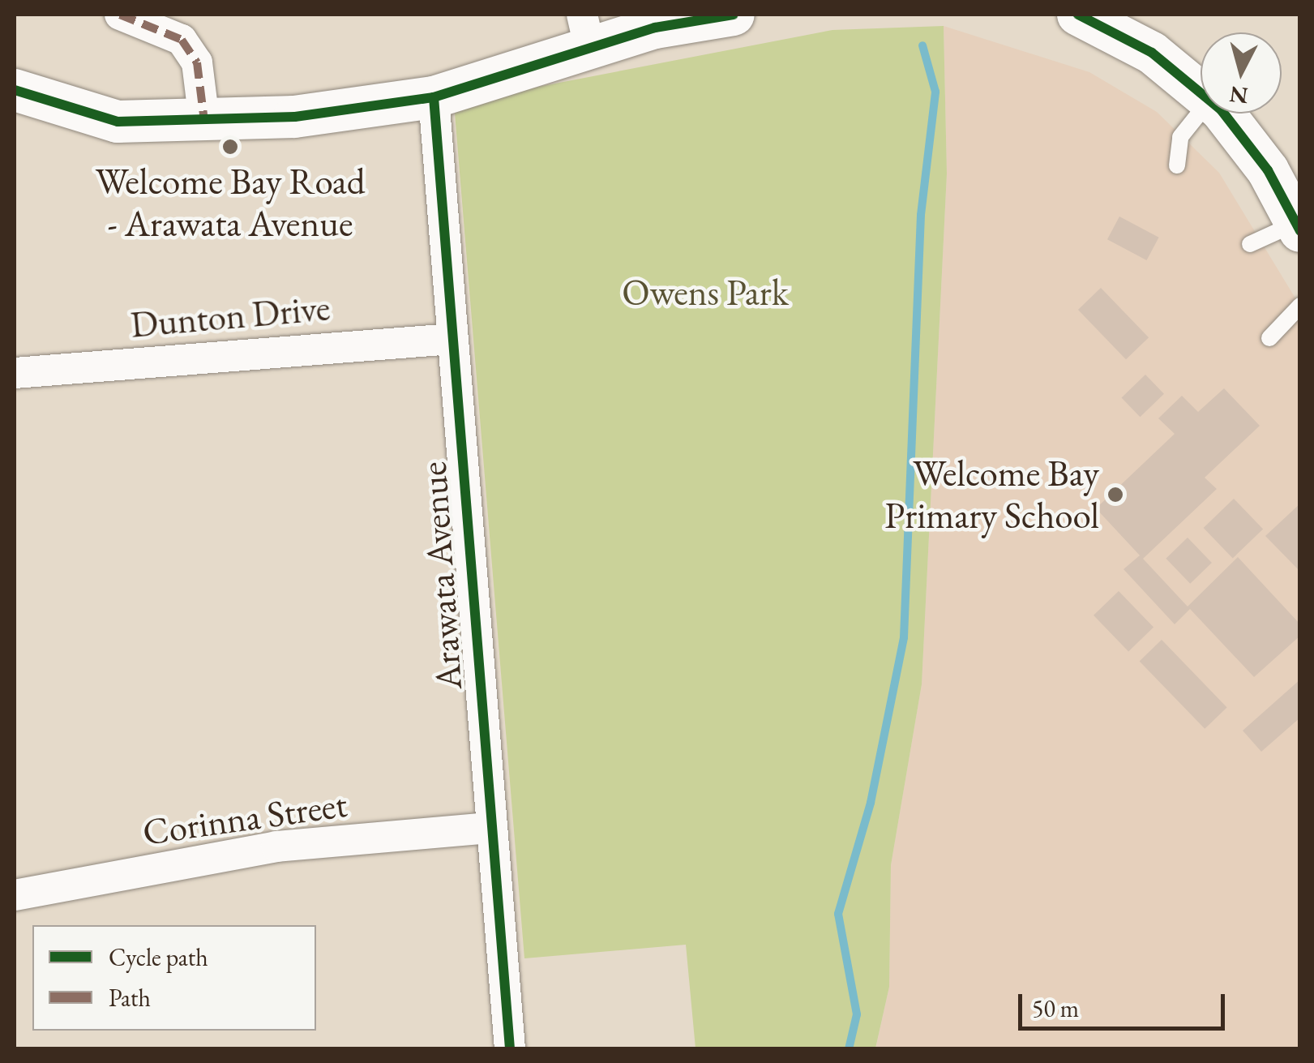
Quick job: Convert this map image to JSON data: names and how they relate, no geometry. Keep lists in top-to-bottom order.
{
  "streets": {
    "street": ["Dunton Drive", "Arawata Avenue", "Corinna Street"]
  },
  "crossings": [
    ["Dunton Drive", "Arawata Avenue"],
    ["Arawata Avenue", "Corinna Street"]
  ],
  "parks": ["Owens Park"],
  "places": ["Welcome Bay Road - Arawata Avenue", "Welcome Bay Primary School"],
  "legend": ["Cycle path", "Path"],
  "scale_bar": "50 m",
  "north": "bottom"
}
